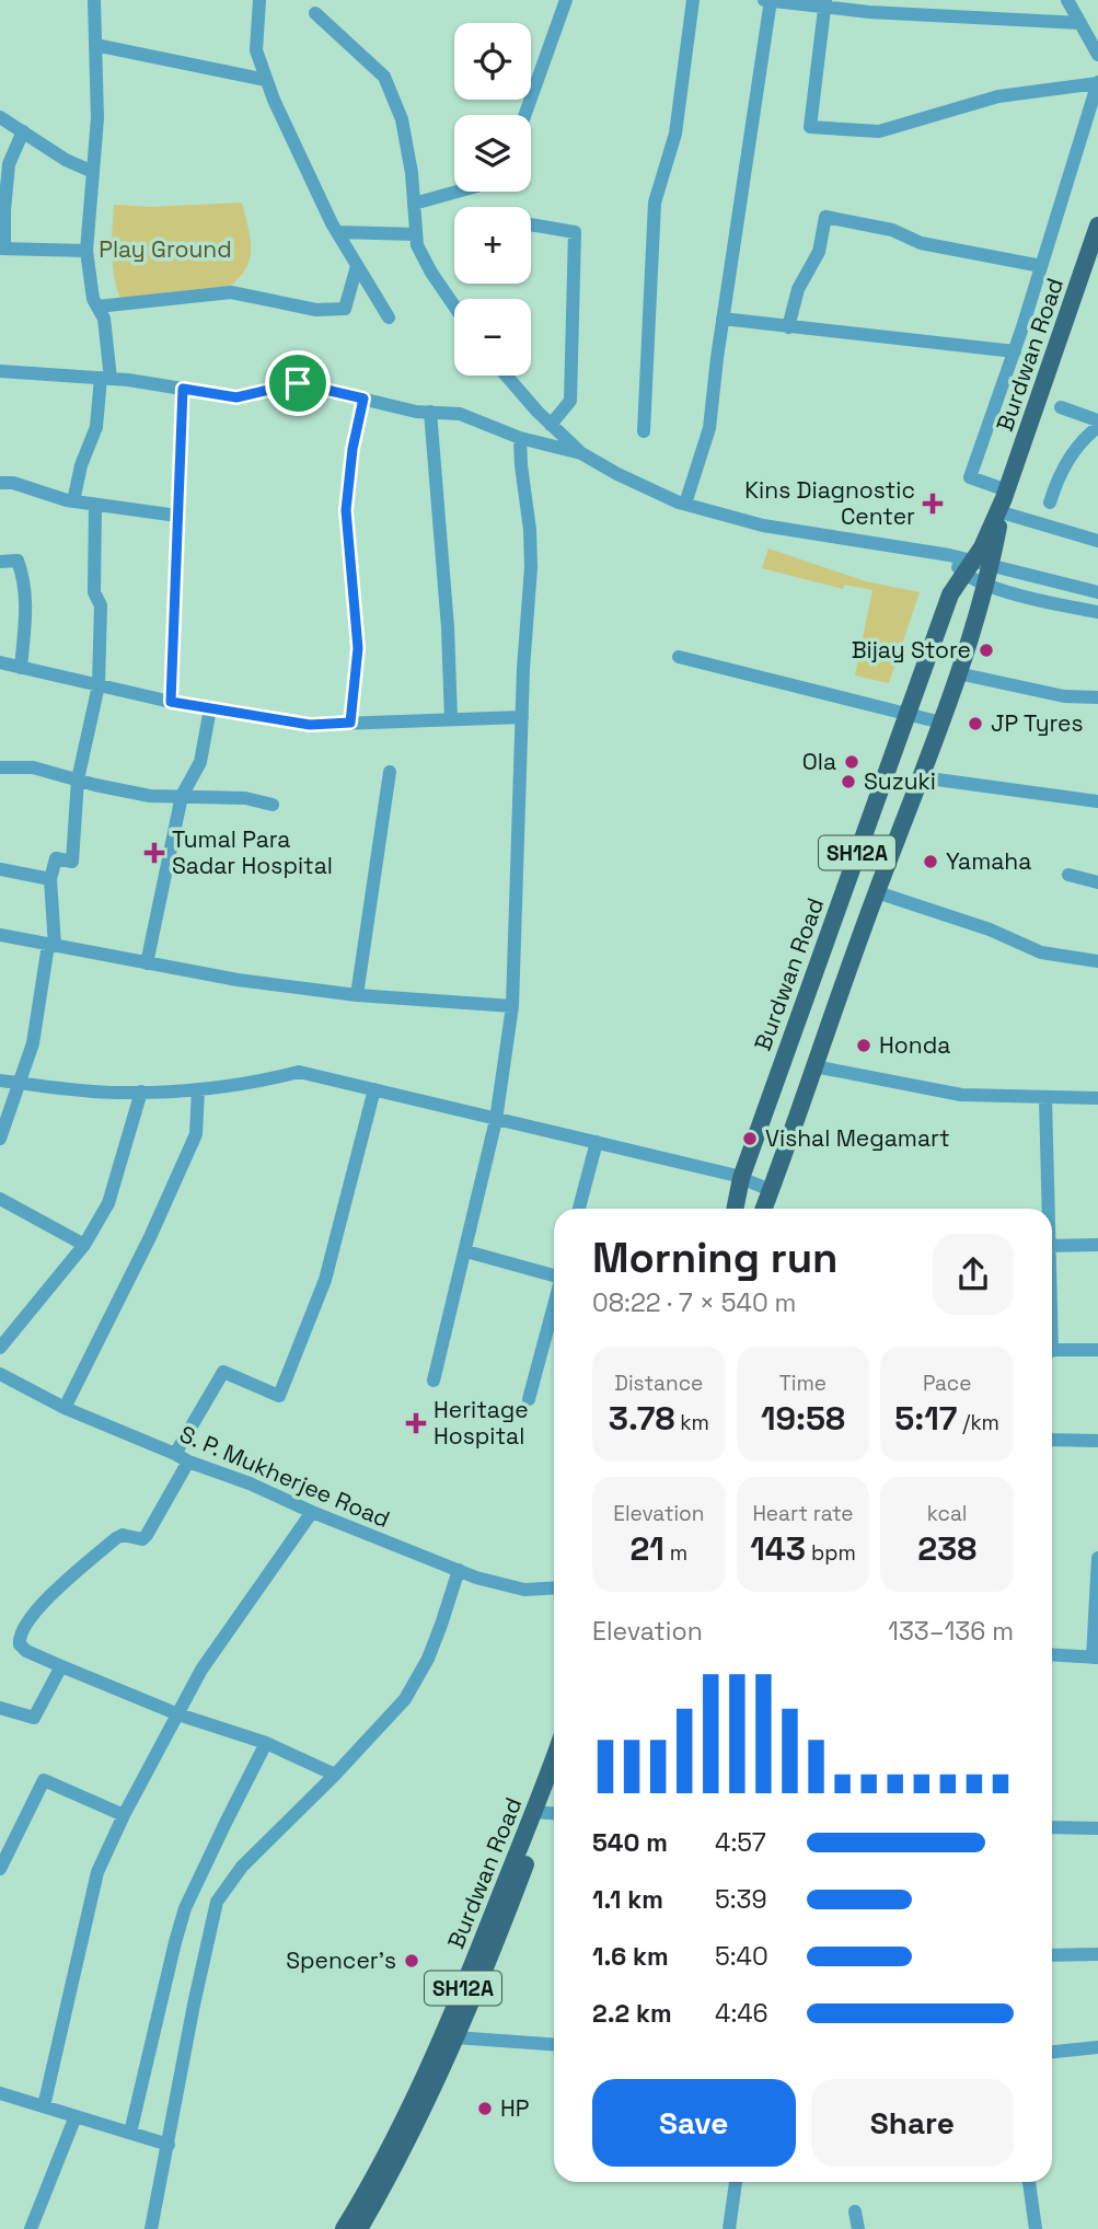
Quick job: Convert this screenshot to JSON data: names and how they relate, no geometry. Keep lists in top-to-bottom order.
{
  "streets": {
    "main road": ["Burdwan Road", "SH12A"],
    "street": ["S. P. Mukherjee Road"]
  },
  "parks": ["Play Ground"],
  "places": {
    "health": ["Kins Diagnostic Center", "Tumal Para Sadar Hospital", "Heritage Hospital"],
    "other": [
      "Bijay Store",
      "JP Tyres",
      "Ola",
      "Suzuki",
      "Yamaha",
      "Honda",
      "Vishal Megamart",
      "Spencer's",
      "HP"
    ]
  },
  "page": {
    "map_buttons": ["+", "−"],
    "heading": ["Morning run", "08:22 · 7 × 540 m"],
    "stats": [
      ["Distance", "3.78 km"],
      ["Time", "19:58"],
      ["Pace", "5:17 /km"],
      ["Elevation", "21 m"],
      ["Heart rate", "143 bpm"],
      ["kcal", "238"]
    ],
    "chart": ["Elevation", "133–136 m"],
    "list": [
      {
        "name": "540 m",
        "note": "4:57"
      },
      {
        "name": "1.1 km",
        "note": "5:39"
      },
      {
        "name": "1.6 km",
        "note": "5:40"
      },
      {
        "name": "2.2 km",
        "note": "4:46"
      }
    ],
    "buttons": ["Save", "Share"]
  }
}
